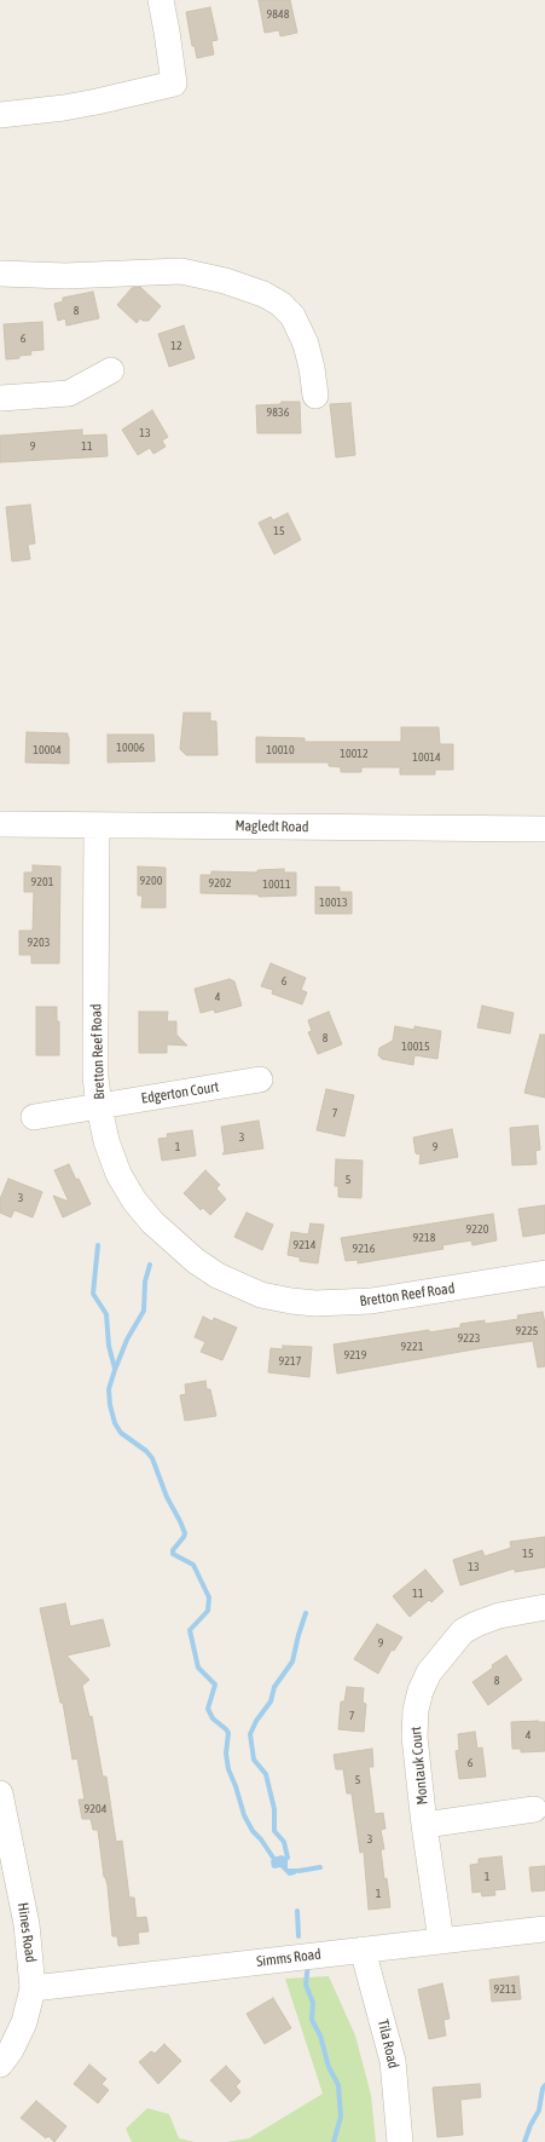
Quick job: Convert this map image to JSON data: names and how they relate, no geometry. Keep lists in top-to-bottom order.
{
  "streets": {
    "street": [
      "Magledt Road",
      "Bretton Reef Road",
      "Edgerton Court",
      "Montauk Court",
      "Hines Road",
      "Simms Road",
      "Tila Road"
    ]
  },
  "crossings": [
    ["Magledt Road", "Bretton Reef Road"],
    ["Bretton Reef Road", "Edgerton Court"],
    ["Montauk Court", "Simms Road"],
    ["Hines Road", "Simms Road"],
    ["Simms Road", "Tila Road"]
  ],
  "house_numbers": [
    "9848",
    "8",
    "6",
    "12",
    "9836",
    "13",
    "9",
    "11",
    "15",
    "10006",
    "10004",
    "10010",
    "10012",
    "10014",
    "9200",
    "9201",
    "9202",
    "10011",
    "10013",
    "9203",
    "6",
    "4",
    "8",
    "10015",
    "7",
    "3",
    "1",
    "9",
    "5",
    "3",
    "9220",
    "9218",
    "9214",
    "9216",
    "9225",
    "9223",
    "9221",
    "9219",
    "9217",
    "15",
    "13",
    "11",
    "9",
    "8",
    "7",
    "4",
    "6",
    "5",
    "9204",
    "3",
    "1",
    "1",
    "9211"
  ]
}
